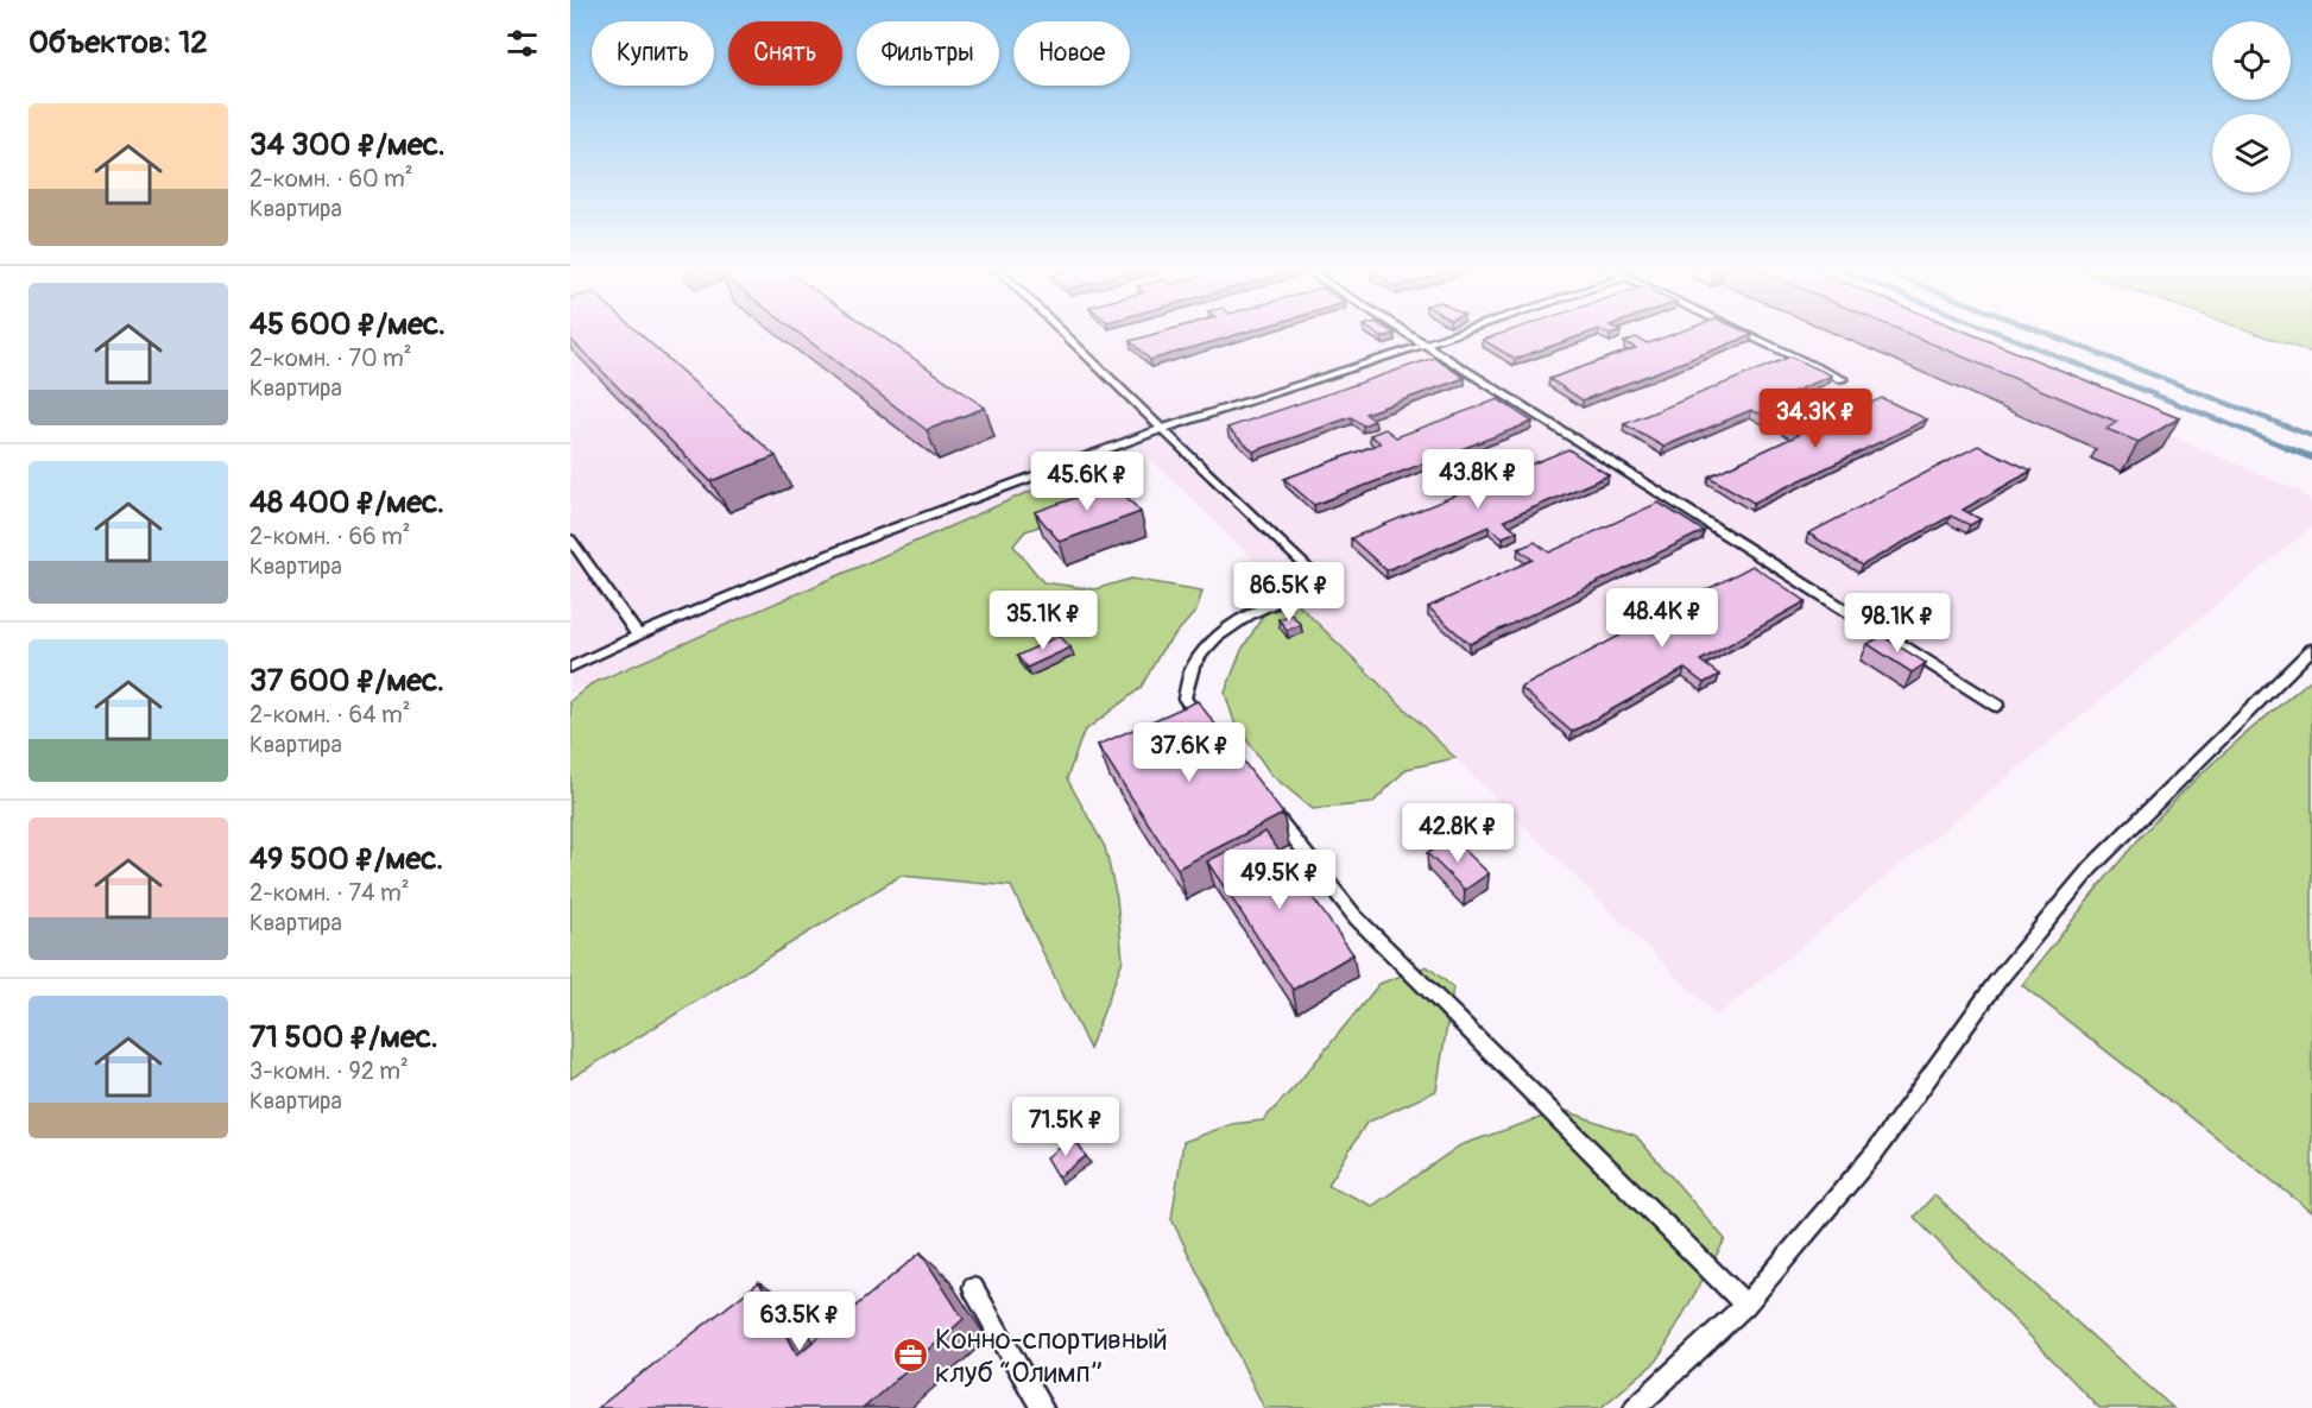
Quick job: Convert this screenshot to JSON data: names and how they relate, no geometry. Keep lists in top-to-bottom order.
{
  "places": {
    "office": ["Конно-спортивный клуб “Олимп”"]
  },
  "page": {
    "heading": "Объектов: 12",
    "chip": [
      "Купить",
      "Снять",
      "Фильтры",
      "Новое"
    ],
    "list": [
      {
        "name": "34 300 ₽/мес.",
        "note": "2-комн. · 60 m² · Квартира"
      },
      {
        "name": "45 600 ₽/мес.",
        "note": "2-комн. · 70 m² · Квартира"
      },
      {
        "name": "48 400 ₽/мес.",
        "note": "2-комн. · 66 m² · Квартира"
      },
      {
        "name": "37 600 ₽/мес.",
        "note": "2-комн. · 64 m² · Квартира"
      },
      {
        "name": "49 500 ₽/мес.",
        "note": "2-комн. · 74 m² · Квартира"
      },
      {
        "name": "71 500 ₽/мес.",
        "note": "3-комн. · 92 m² · Квартира"
      }
    ],
    "price": [
      "34.3K ₽",
      "43.8K ₽",
      "45.6K ₽",
      "86.5K ₽",
      "48.4K ₽",
      "35.1K ₽",
      "98.1K ₽",
      "37.6K ₽",
      "42.8K ₽",
      "49.5K ₽",
      "71.5K ₽",
      "63.5K ₽"
    ]
  }
}
